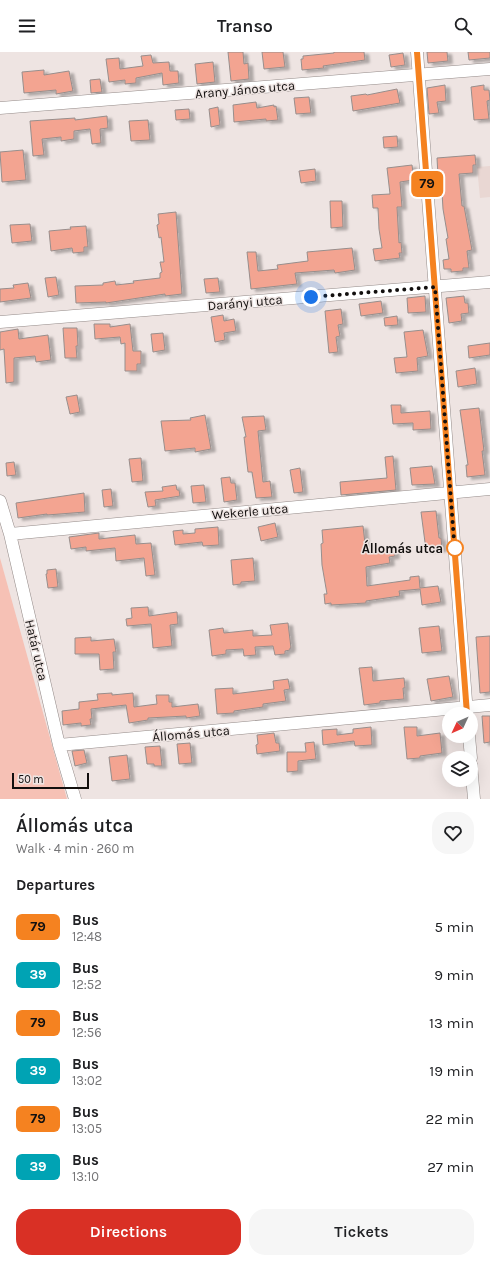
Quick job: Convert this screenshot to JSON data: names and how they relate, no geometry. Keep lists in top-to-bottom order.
{
  "streets": {
    "street": [
      "Arany János utca",
      "Darányi utca",
      "Wekerle utca",
      "Határ utca",
      "Állomás utca"
    ]
  },
  "crossings": [
    ["Wekerle utca", "Határ utca"],
    ["Határ utca", "Állomás utca"]
  ],
  "places": ["Állomás utca"],
  "lines": ["bus line 79"],
  "scale_bar": "50 m",
  "north": "bottom left",
  "page": {
    "header": "Transo",
    "on_map": "79",
    "scale": "50 m",
    "heading": [
      ["Állomás utca", "Walk · 4 min · 260 m"],
      "Departures"
    ],
    "list": [
      {
        "mark": "79",
        "name": "Bus",
        "note": "12:48",
        "value": "5 min"
      },
      {
        "mark": "39",
        "name": "Bus",
        "note": "12:52",
        "value": "9 min"
      },
      {
        "mark": "79",
        "name": "Bus",
        "note": "12:56",
        "value": "13 min"
      },
      {
        "mark": "39",
        "name": "Bus",
        "note": "13:02",
        "value": "19 min"
      },
      {
        "mark": "79",
        "name": "Bus",
        "note": "13:05",
        "value": "22 min"
      },
      {
        "mark": "39",
        "name": "Bus",
        "note": "13:10",
        "value": "27 min"
      }
    ],
    "buttons": ["Directions", "Tickets"]
  }
}
